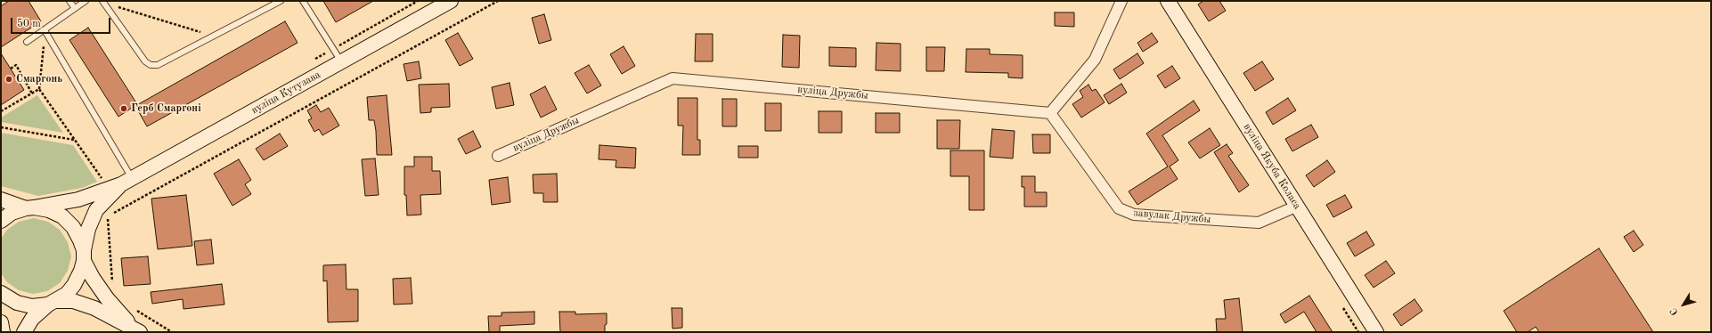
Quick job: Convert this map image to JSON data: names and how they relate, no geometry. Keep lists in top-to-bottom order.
{
  "streets": {
    "main road": ["вуліца Кутузава", "вуліца Якуба Коласа"],
    "street": ["вуліца Дружбы", "завулак Дружбы"]
  },
  "crossings": [
    ["вуліца Дружбы", "завулак Дружбы"],
    ["вуліца Якуба Коласа", "завулак Дружбы"]
  ],
  "places": ["Смаргонь", "Герб Смаргоні"],
  "scale_bar": "50 m",
  "north": "bottom left"
}
